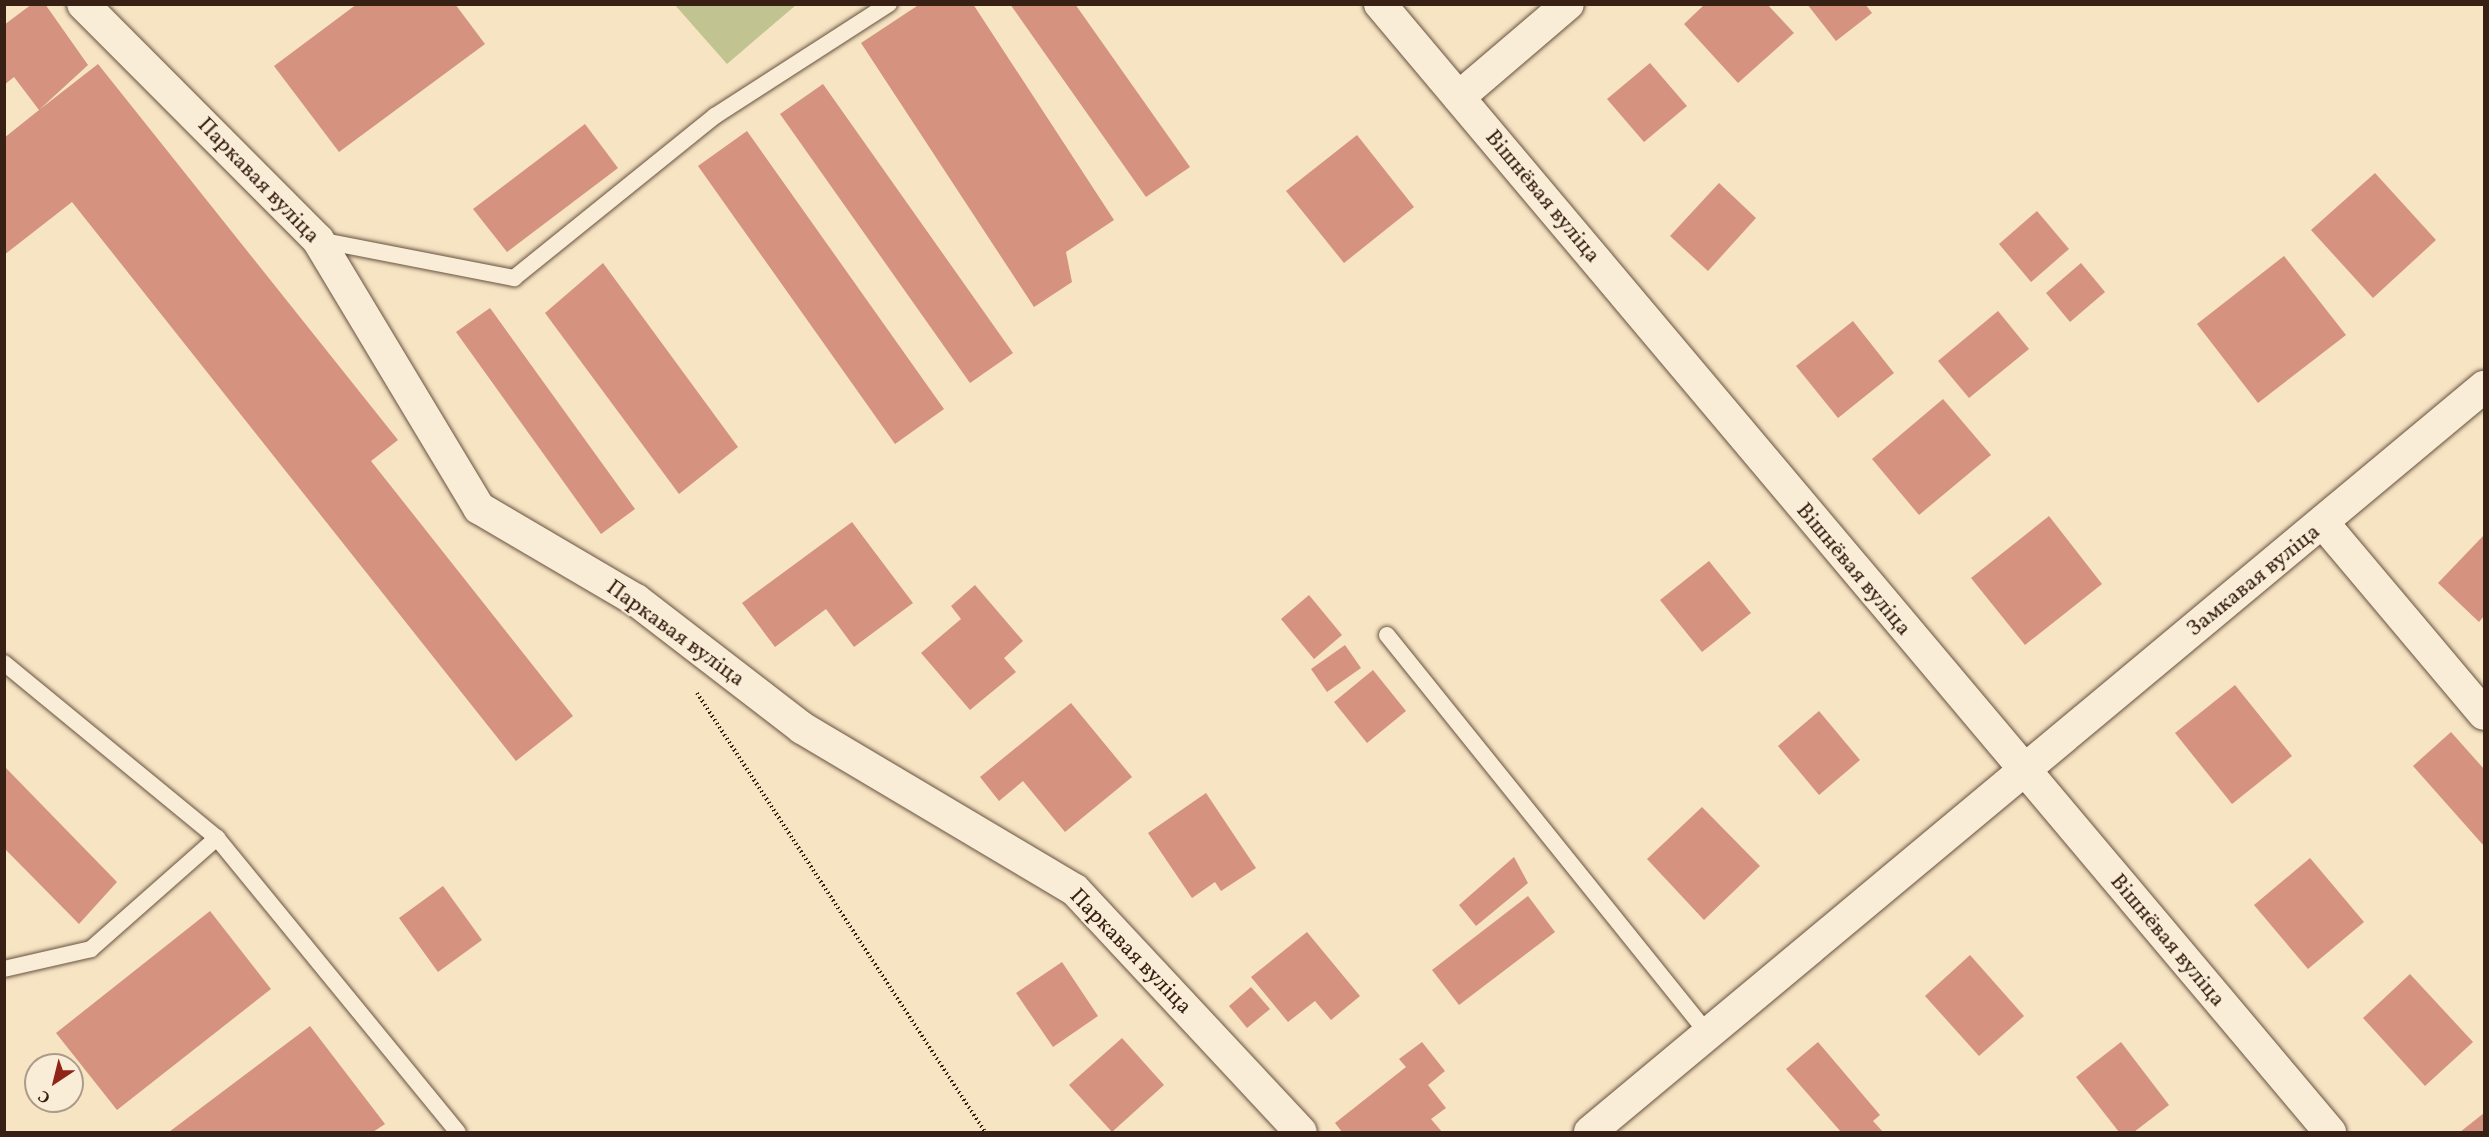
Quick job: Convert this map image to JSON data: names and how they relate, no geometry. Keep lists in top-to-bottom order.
{
  "streets": {
    "street": ["Паркавая вуліца", "Вішнёвая вуліца", "Замкавая вуліца"]
  },
  "crossings": [
    ["Вішнёвая вуліца", "Замкавая вуліца"]
  ],
  "north": "bottom left"
}
